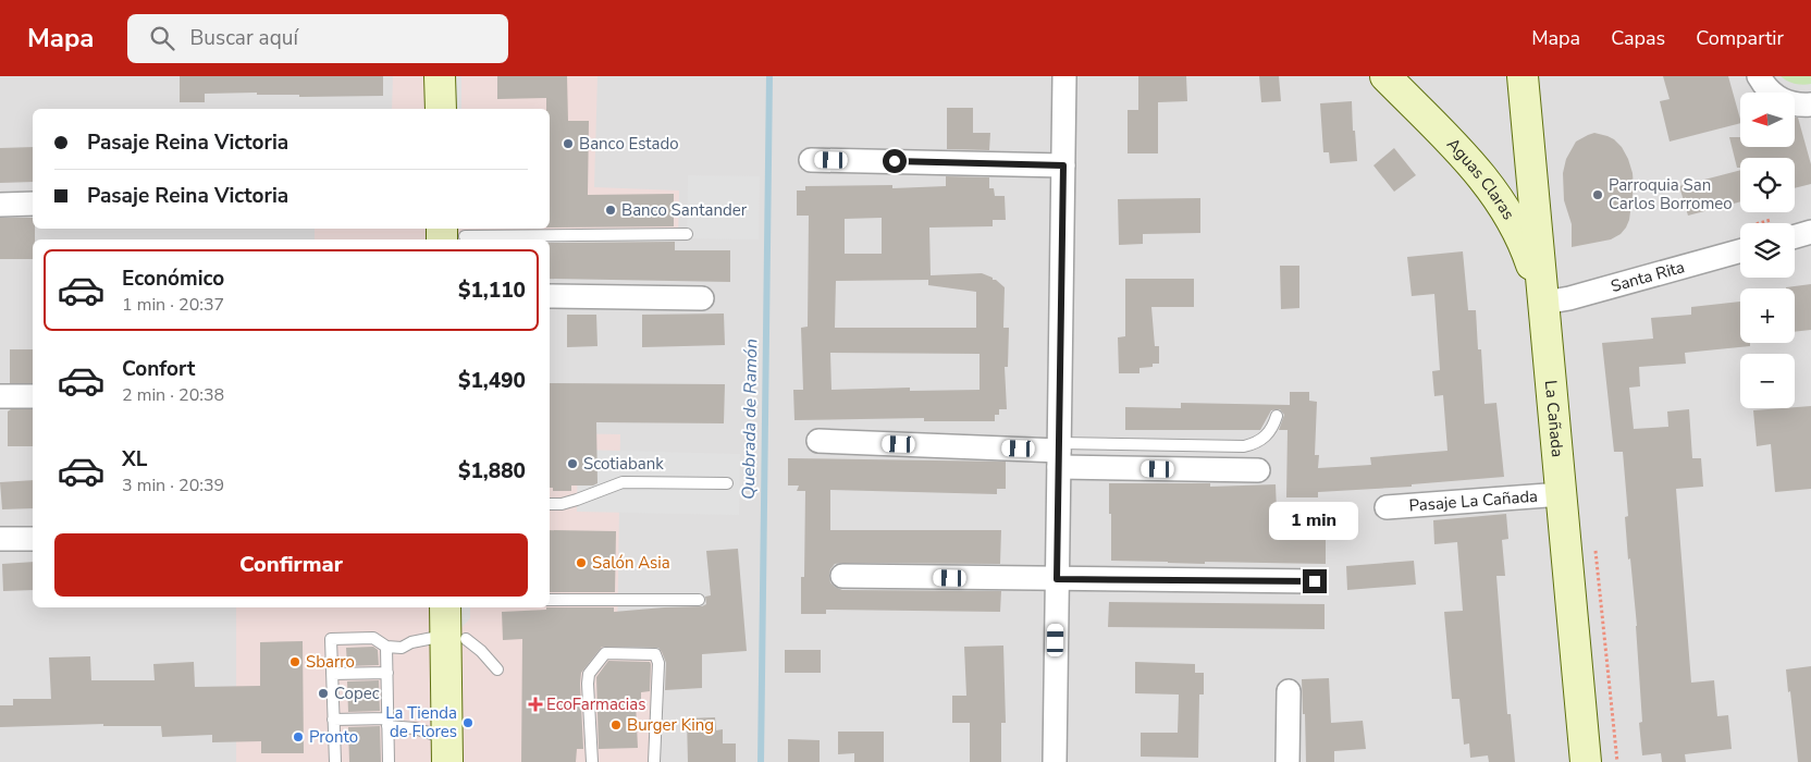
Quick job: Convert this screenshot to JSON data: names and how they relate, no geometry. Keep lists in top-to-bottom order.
{
  "streets": {
    "street": [
      "Aguas Claras",
      "Santa Rita",
      "La Cañada",
      "Pasaje La Cañada"
    ]
  },
  "crossings": [
    ["Aguas Claras", "Santa Rita"],
    ["Aguas Claras", "La Cañada"],
    ["Santa Rita", "La Cañada"],
    ["La Cañada", "Pasaje La Cañada"]
  ],
  "water": ["Quebrada de Ramón"],
  "places": {
    "other": [
      "Banco Estado",
      "Parroquia San Carlos Borromeo",
      "Banco Santander",
      "Scotiabank",
      "Salón Asia",
      "Sbarro",
      "Copec",
      "La Tienda de Flores",
      "Burger King",
      "Pronto"
    ],
    "health": ["EcoFarmacias"]
  },
  "north": "left",
  "page": {
    "header": "Mapa",
    "search": "Buscar aquí",
    "nav": ["Mapa", "Capas", "Compartir"],
    "map_buttons": ["+", "−"],
    "banner": ["Pasaje Reina Victoria", "Pasaje Reina Victoria"],
    "list": [
      {
        "name": "Económico",
        "note": "1 min · 20:37",
        "value": "$1,110"
      },
      {
        "name": "Confort",
        "note": "2 min · 20:38",
        "value": "$1,490"
      },
      {
        "name": "XL",
        "note": "3 min · 20:39",
        "value": "$1,880"
      }
    ],
    "bubble": "1 min",
    "buttons": "Confirmar"
  }
}
